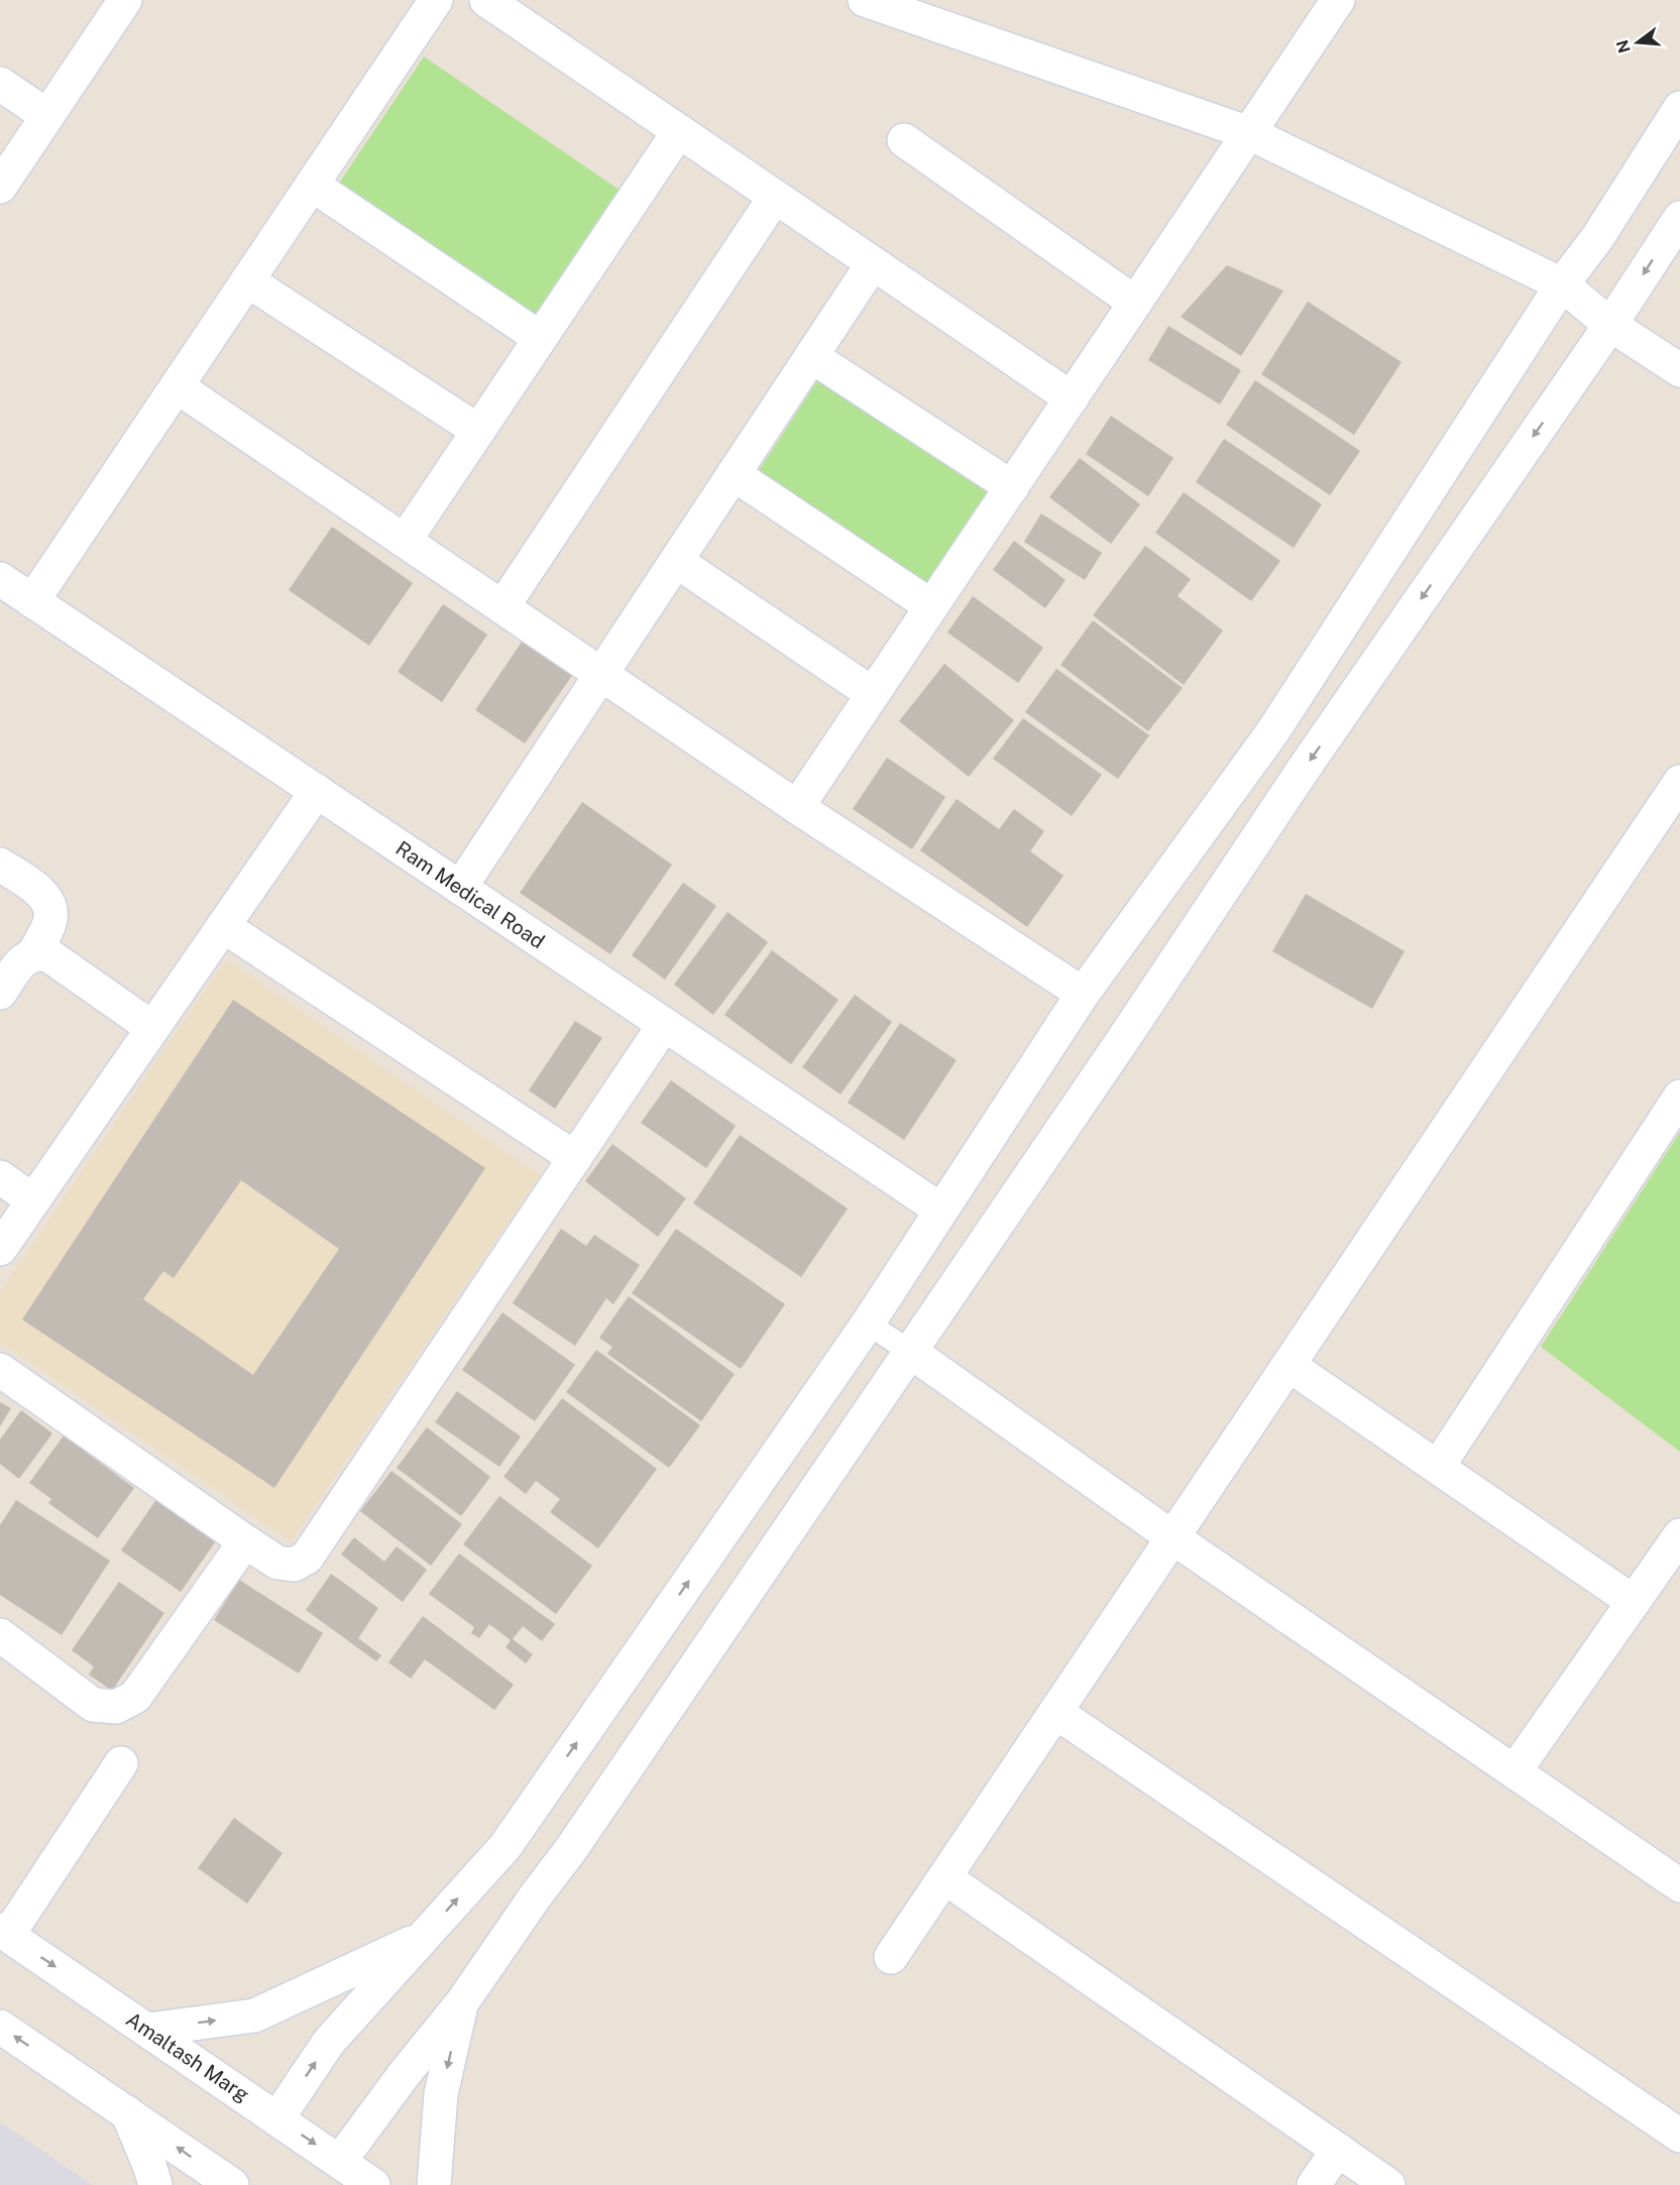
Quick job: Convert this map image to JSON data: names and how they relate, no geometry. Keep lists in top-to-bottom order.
{
  "streets": {
    "street": ["Ram Medical Road", "Amaltash Marg"]
  },
  "north": "left"
}
